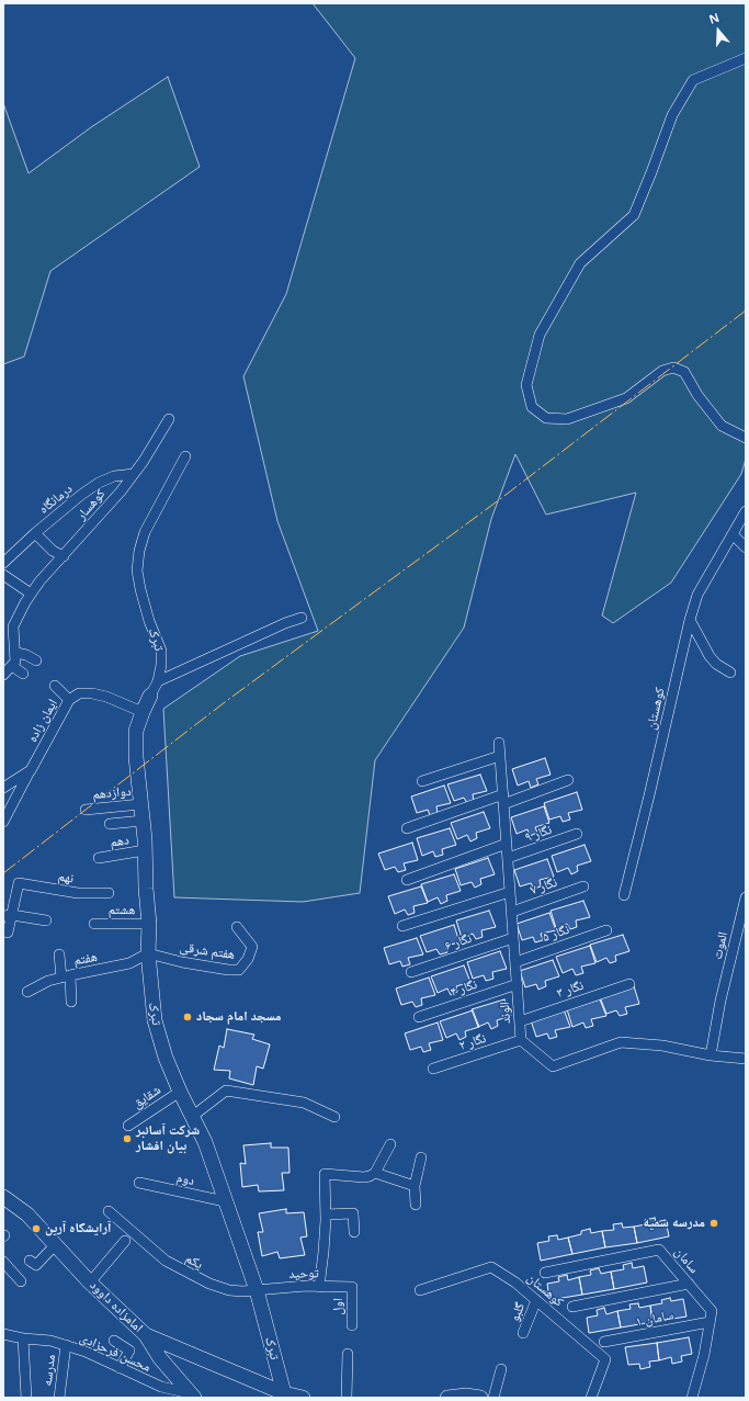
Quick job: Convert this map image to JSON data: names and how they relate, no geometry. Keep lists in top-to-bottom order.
{
  "streets": {
    "street": [
      "درمانگاه",
      "کوهسار",
      "تبرک",
      "کوهستان",
      "ایمان زاده",
      "دوازدهم",
      "نگار ۹",
      "دهم",
      "نهم",
      "نگار ۷",
      "هشتم",
      "نگار ۵",
      "نگار ۶",
      "الموت",
      "هفتم شرقی",
      "هفتم",
      "نگار ۴",
      "نگار ۳",
      "الوند",
      "نگار ۲",
      "شقایق",
      "دوم",
      "سامان",
      "یکم",
      "توحید",
      "امامزاده داوود",
      "اول",
      "گلبو",
      "سامان ۱",
      "محسن فرحزادی",
      "مدرسه"
    ]
  },
  "crossings": [
    ["درمانگاه", "کوهسار"],
    ["تبرک", "ایمان زاده"],
    ["تبرک", "دوازدهم"],
    ["تبرک", "دهم"],
    ["تبرک", "هشتم"],
    ["تبرک", "هفتم شرقی"],
    ["تبرک", "هفتم"],
    ["تبرک", "شقایق"],
    ["تبرک", "دوم"],
    ["تبرک", "یکم"],
    ["تبرک", "توحید"],
    ["تبرک", "امامزاده داوود"],
    ["کوهستان", "گلبو"],
    ["نگار ۹", "الوند"],
    ["نگار ۷", "الوند"],
    ["نگار ۵", "الوند"],
    ["نگار ۶", "الوند"],
    ["الموت", "الوند"],
    ["هفتم شرقی", "هفتم"],
    ["نگار ۴", "الوند"],
    ["نگار ۳", "الوند"],
    ["الوند", "نگار ۲"],
    ["سامان", "سامان ۱"],
    ["یکم", "توحید"],
    ["توحید", "اول"],
    ["محسن فرحزادی", "مدرسه"]
  ],
  "places": [
    "مسجد امام سجاد",
    "شرکت آسانبر بیان افشار",
    "مدرسه سمیه",
    "آرایشگاه آرین"
  ],
  "north": "top"
}
